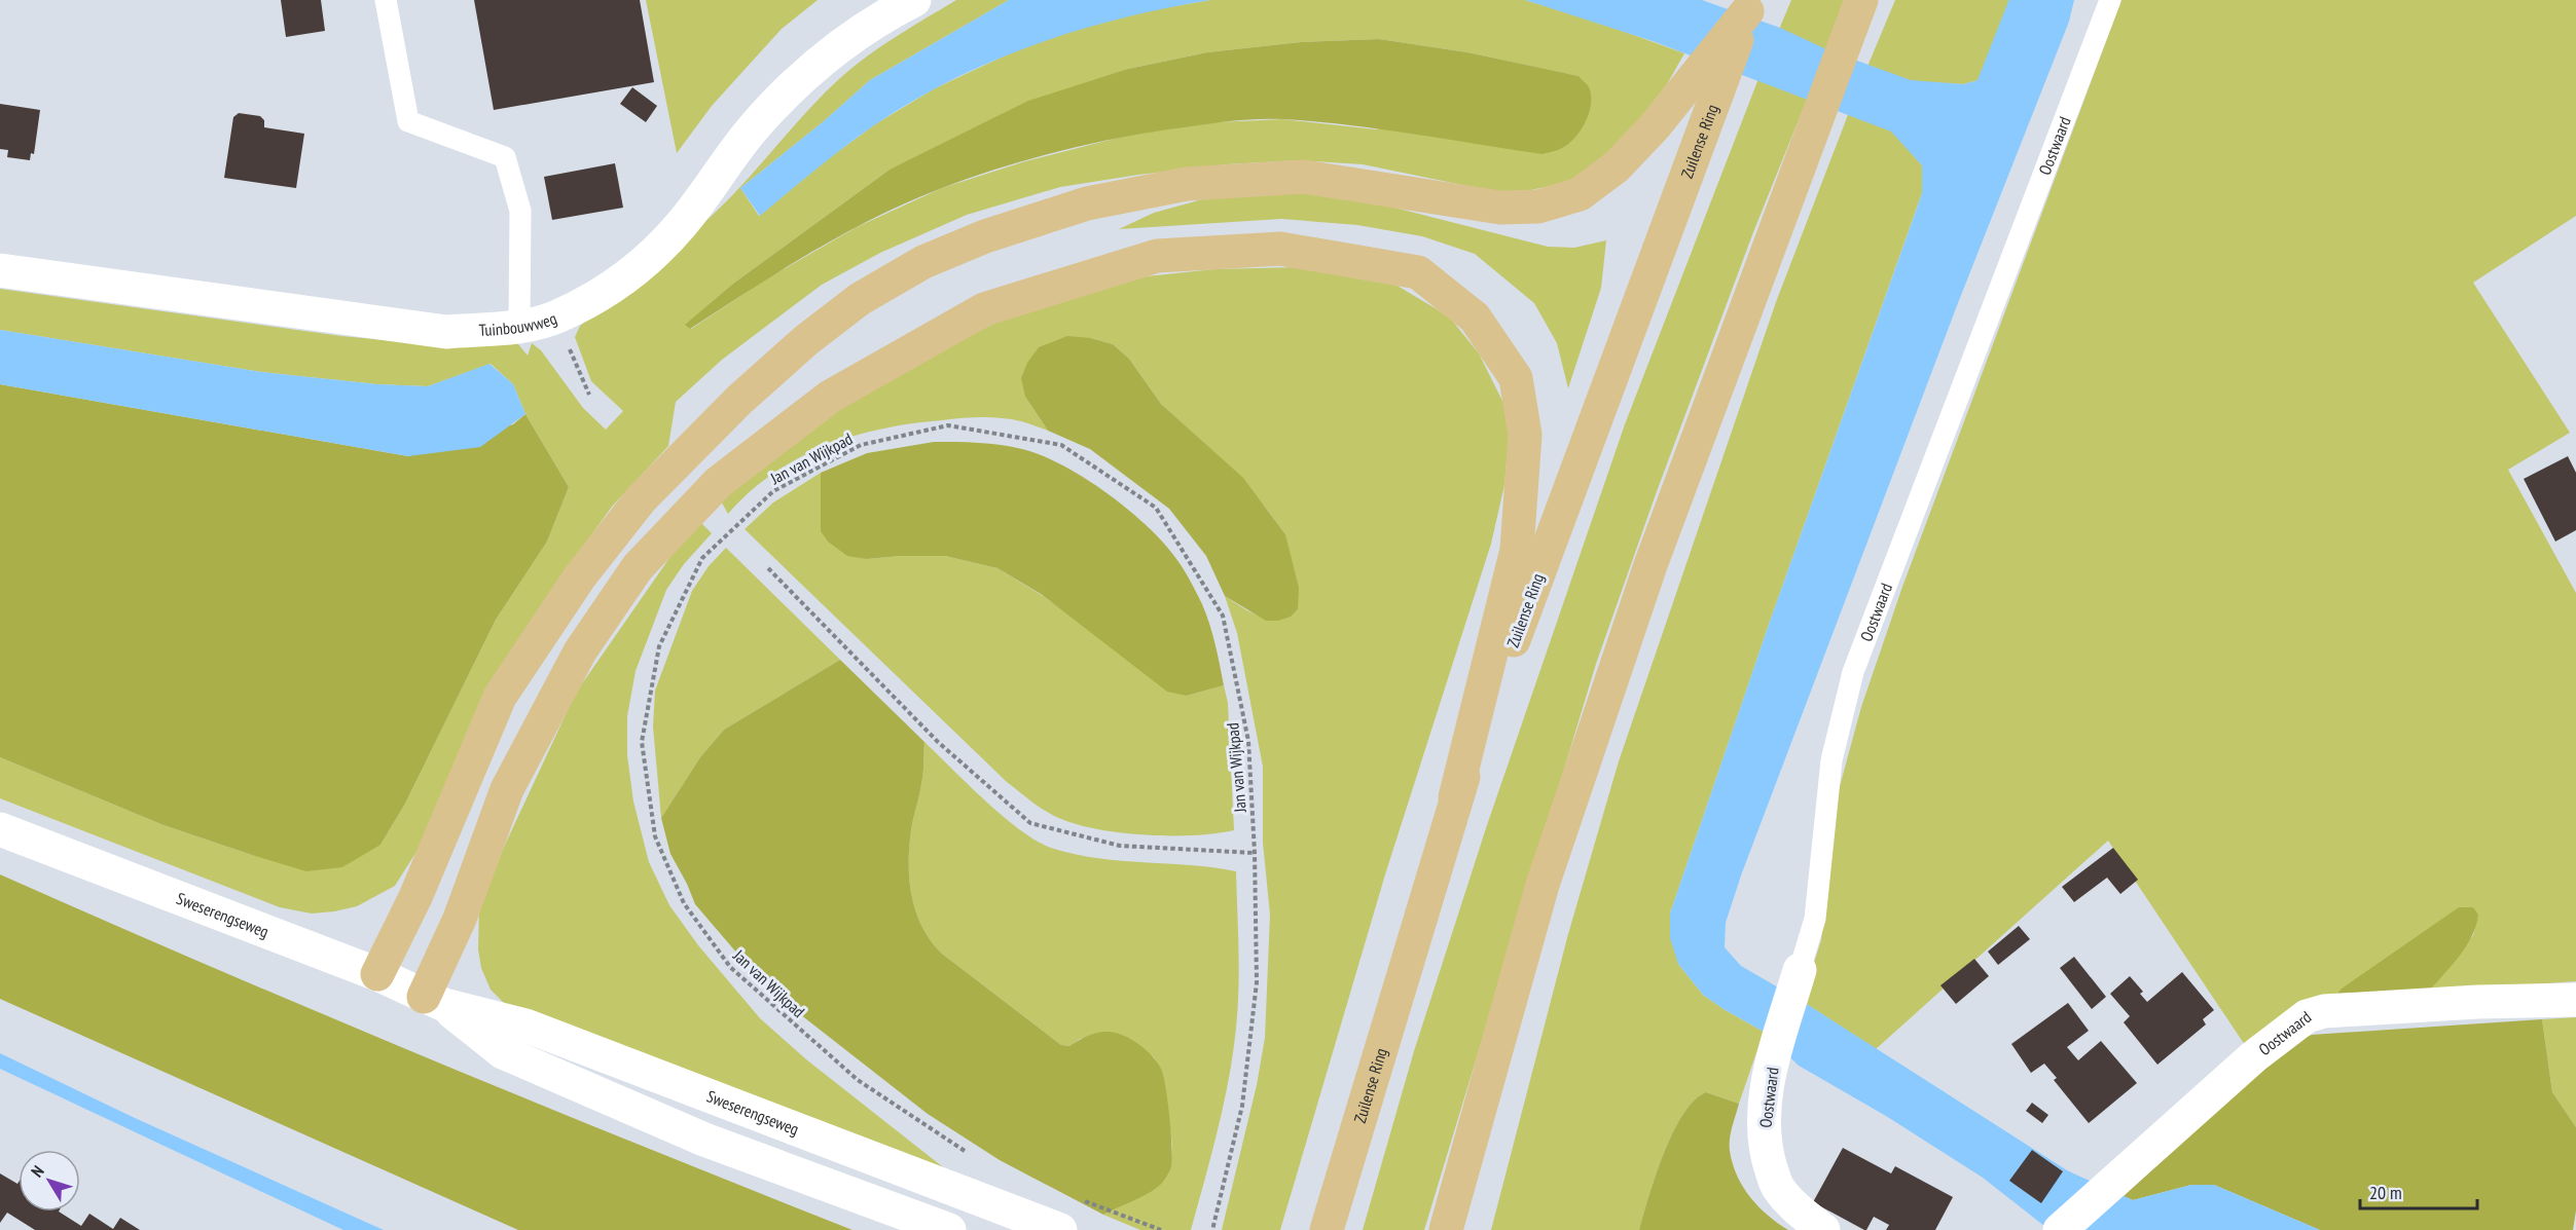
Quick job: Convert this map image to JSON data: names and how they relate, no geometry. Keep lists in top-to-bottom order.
{
  "streets": {
    "main road": ["Zuilense Ring"],
    "street": ["Oostwaard", "Tuinbouwweg", "Sweserengseweg"],
    "path": ["Jan van Wijkpad"]
  },
  "scale_bar": "20 m",
  "north": "top left"
}
